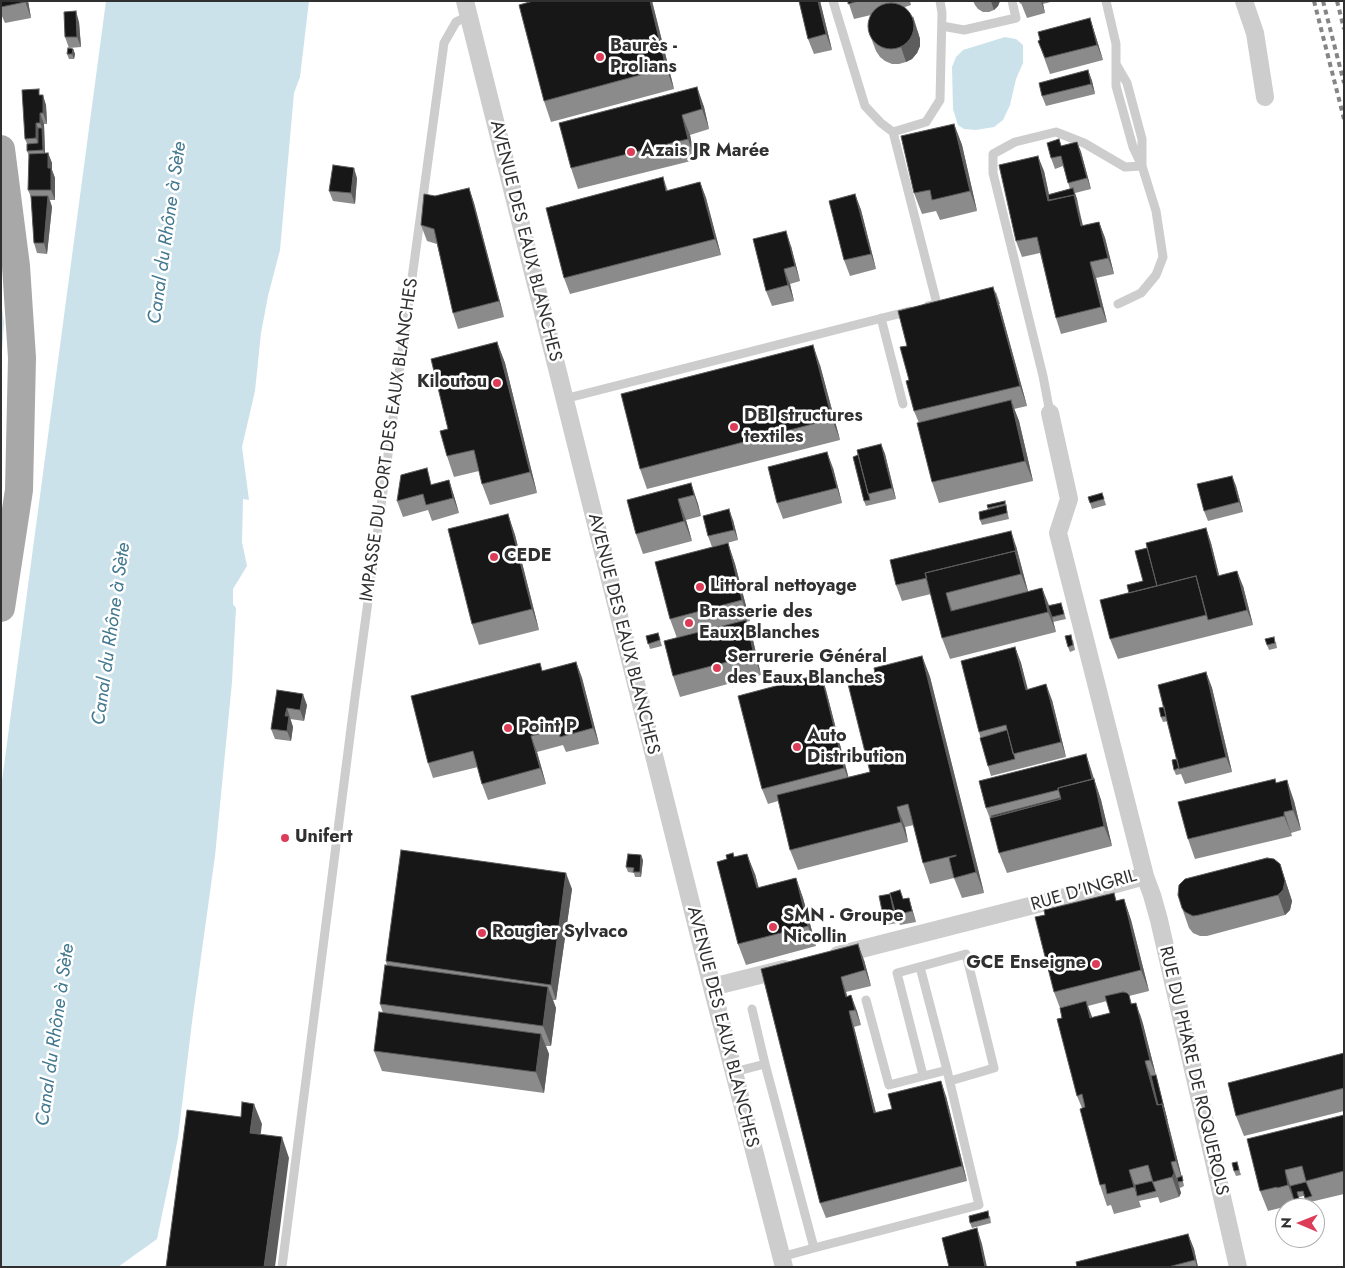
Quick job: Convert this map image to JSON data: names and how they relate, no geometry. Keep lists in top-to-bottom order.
{
  "streets": {
    "street": ["AVENUE DES EAUX BLANCHES", "RUE D'INGRIL", "RUE DU PHARE DE ROQUEROLS"],
    "lane": ["IMPASSE DU PORT DES EAUX BLANCHES"]
  },
  "crossings": [
    ["AVENUE DES EAUX BLANCHES", "IMPASSE DU PORT DES EAUX BLANCHES"],
    ["RUE D'INGRIL", "RUE DU PHARE DE ROQUEROLS"]
  ],
  "water": ["Canal du Rhône à Sète"],
  "places": [
    "Baurès - Prolians",
    "Azais JR Marée",
    "Kiloutou",
    "DBI structures textiles",
    "CEDE",
    "Littoral nettoyage",
    "Brasserie des Eaux Blanches",
    "Serrurerie Général des Eaux Blanches",
    "Point P",
    "Auto Distribution",
    "Unifert",
    "SMN - Groupe Nicollin",
    "Rougier Sylvaco",
    "GCE Enseigne"
  ],
  "north": "left"
}
